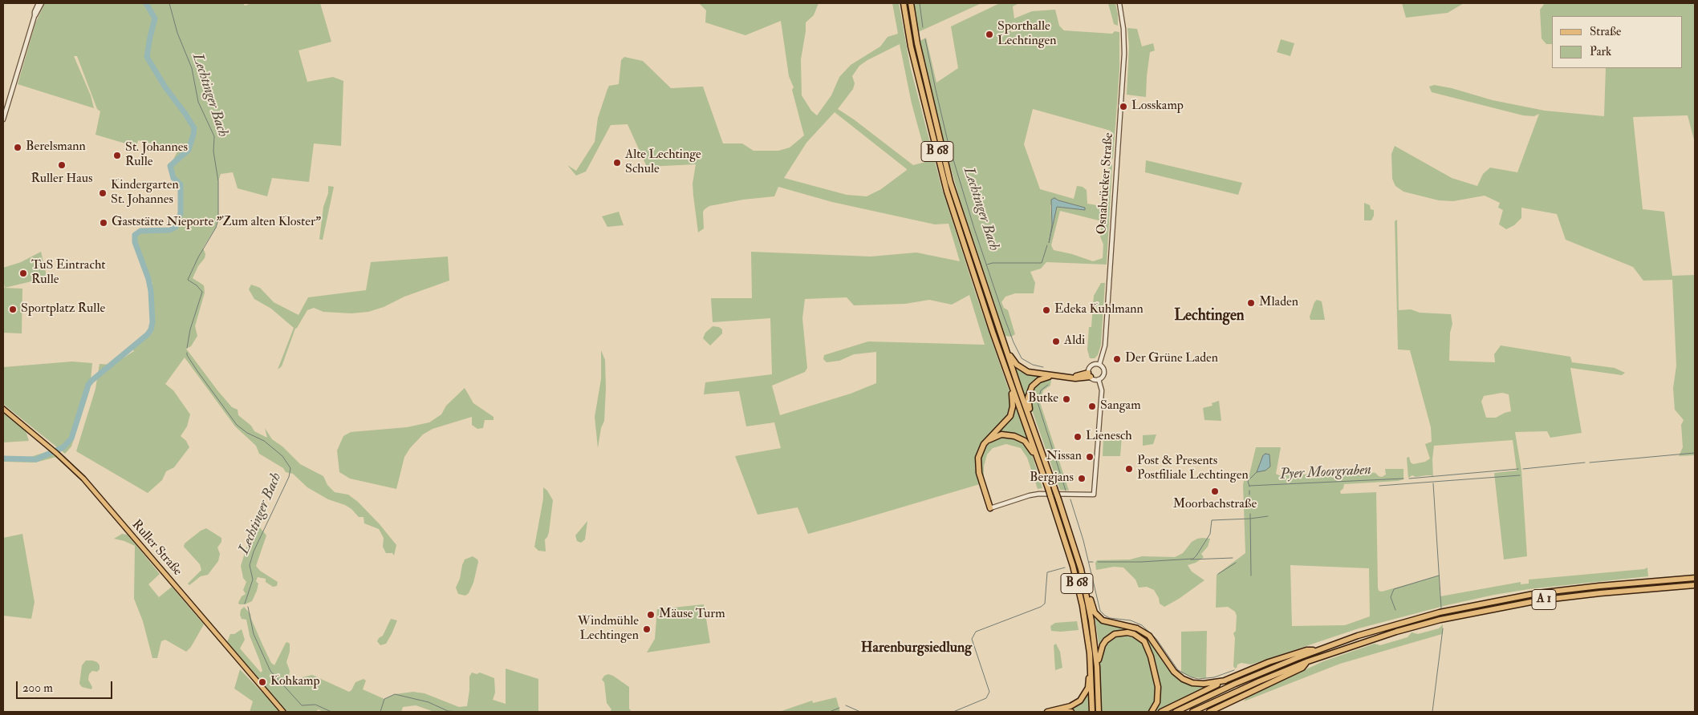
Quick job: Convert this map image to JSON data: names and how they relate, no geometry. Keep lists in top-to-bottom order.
{
  "streets": {
    "highway": ["B 68", "A 1"],
    "main road": ["Ruller Straße"],
    "street": ["Osnabrücker Straße"]
  },
  "districts": ["Lechtingen", "Harenburgsiedlung"],
  "water": ["Lechtinger Bach", "Pyer Moorgraben"],
  "places": [
    "Sporthalle Lechtingen",
    "Losskamp",
    "Berelsmann",
    "St. Johannes Rulle",
    "Alte Lechtinge Schule",
    "Ruller Haus",
    "Kindergarten St. Johannes",
    "Gaststätte Nieporte \"Zum alten Kloster\"",
    "TuS Eintracht Rulle",
    "Mladen",
    "Sportplatz Rulle",
    "Edeka Kuhlmann",
    "Aldi",
    "Der Grüne Laden",
    "Butke",
    "Sangam",
    "Lienesch",
    "Nissan",
    "Post & Presents Postfiliale Lechtingen",
    "Bergjans",
    "Moorbachstraße",
    "Mäuse Turm",
    "Windmühle Lechtingen",
    "Kohkamp"
  ],
  "legend": ["Straße", "Park"],
  "scale_bar": "200 m"
}
